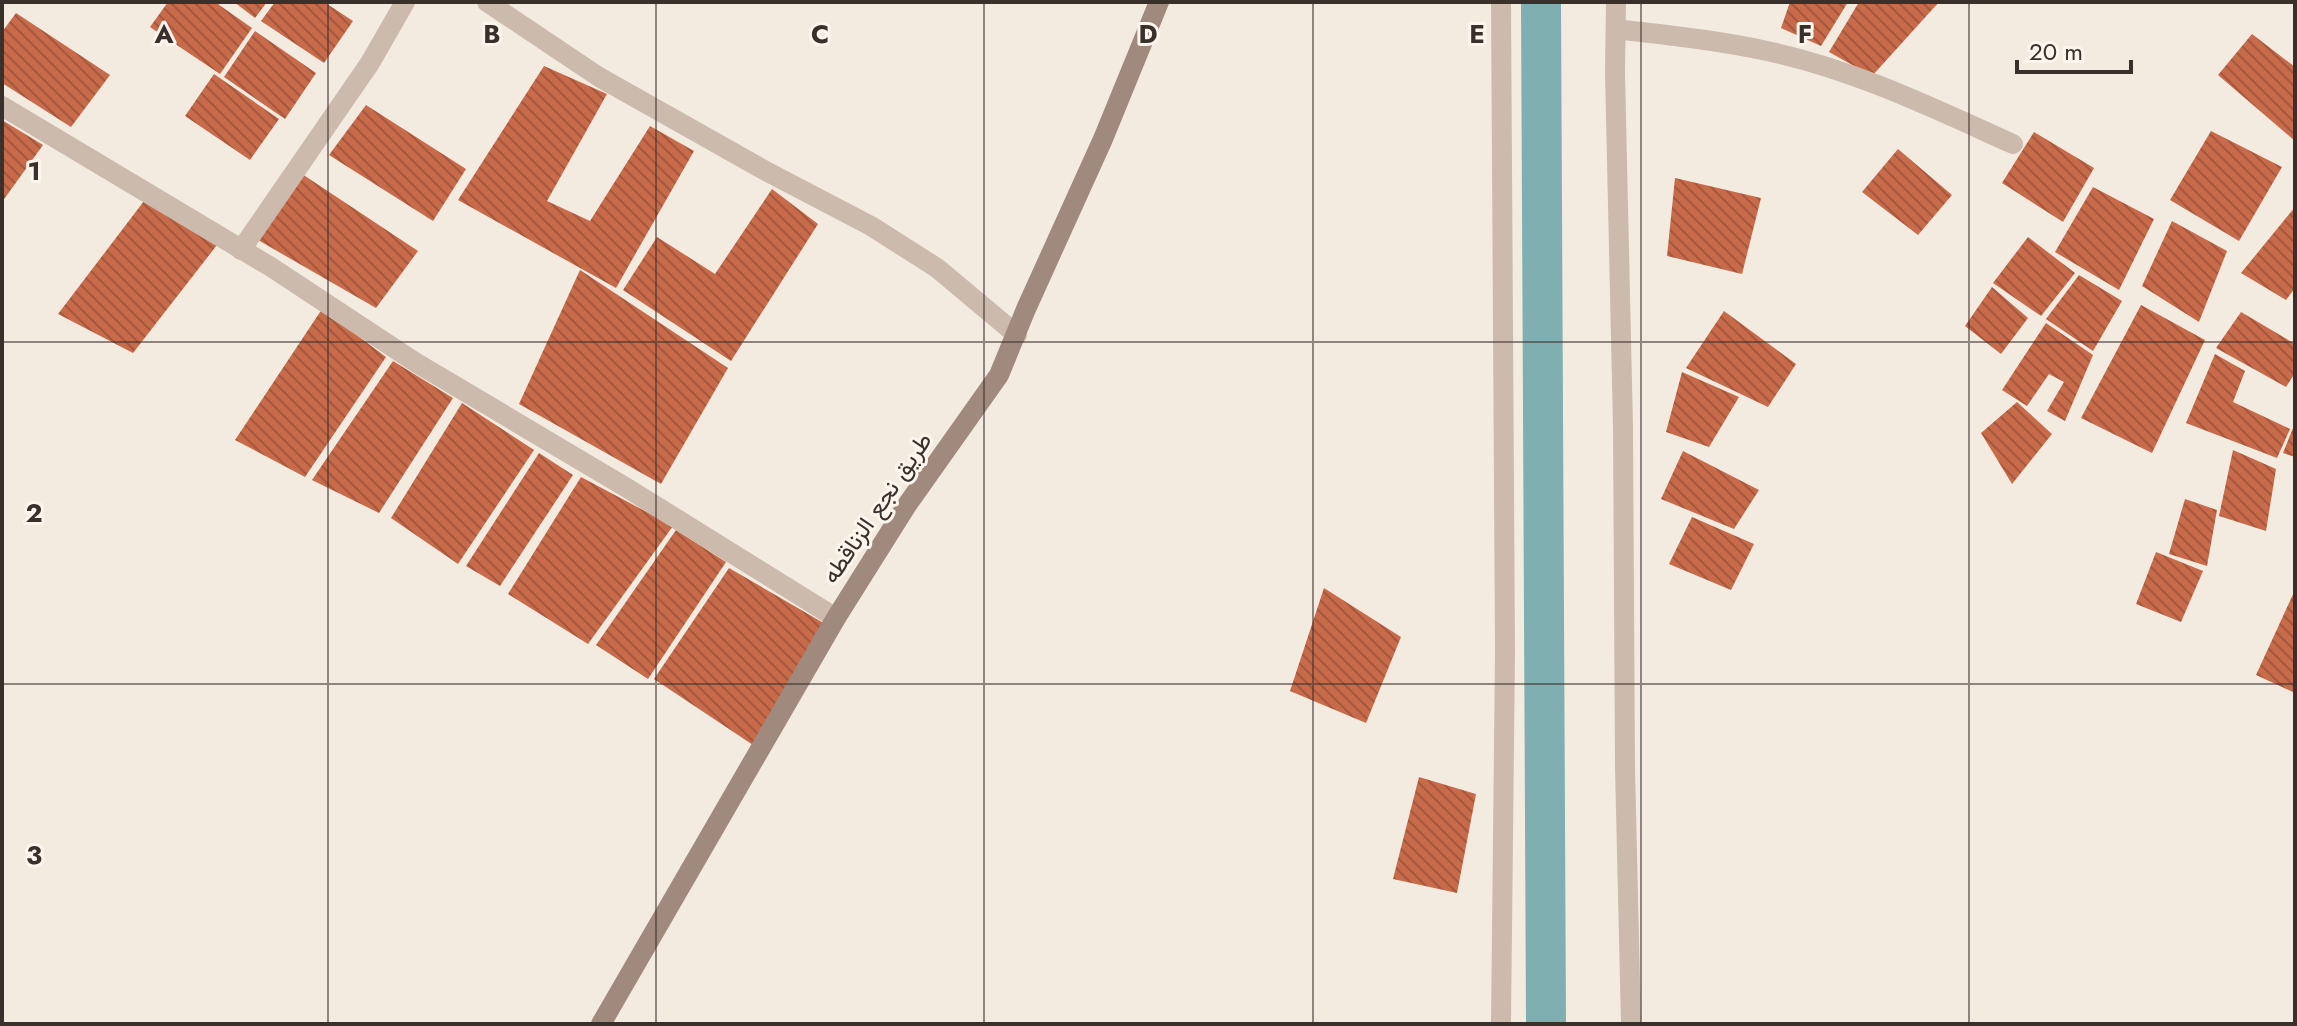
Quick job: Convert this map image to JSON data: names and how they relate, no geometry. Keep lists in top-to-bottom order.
{
  "streets": {
    "street": ["طريق نجع الزناقطه"]
  },
  "scale_bar": "20 m",
  "grid": {
    "columns": [
      "A",
      "B",
      "C",
      "D",
      "E",
      "F"
    ],
    "rows": ["1", "2", "3"]
  }
}
